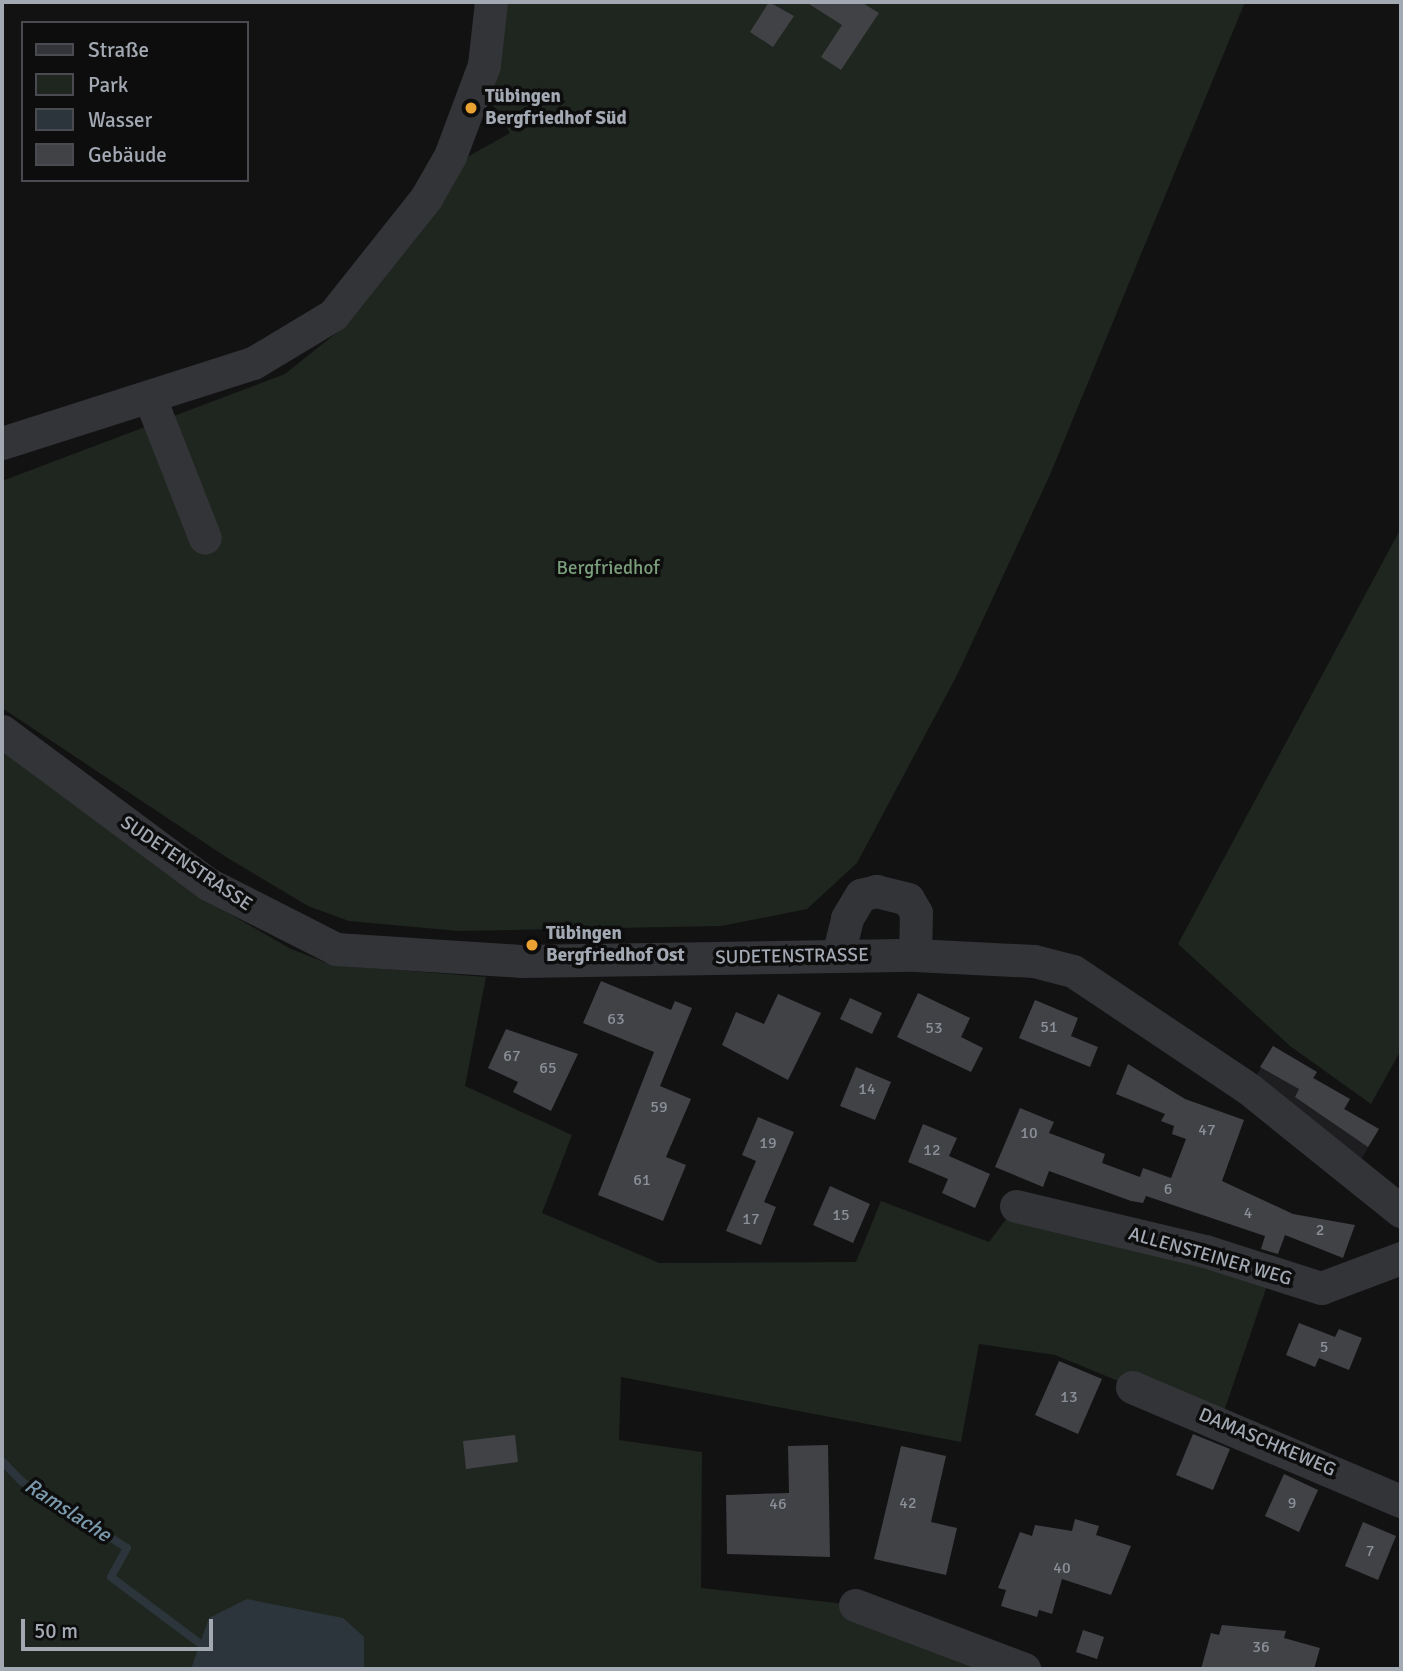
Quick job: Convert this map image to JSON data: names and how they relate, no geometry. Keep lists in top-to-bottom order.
{
  "streets": {
    "street": ["SUDETENSTRASSE", "ALLENSTEINER WEG", "DAMASCHKEWEG"]
  },
  "water": ["Ramslache"],
  "parks": ["Bergfriedhof"],
  "places": ["Tübingen Bergfriedhof Süd", "Tübingen Bergfriedhof Ost"],
  "house_numbers": [
    "63",
    "51",
    "53",
    "67",
    "65",
    "14",
    "59",
    "47",
    "10",
    "19",
    "12",
    "61",
    "6",
    "4",
    "15",
    "17",
    "2",
    "5",
    "13",
    "42",
    "9",
    "46",
    "7",
    "40",
    "36"
  ],
  "legend": [
    "Straße",
    "Park",
    "Wasser",
    "Gebäude"
  ],
  "scale_bar": "50 m"
}
